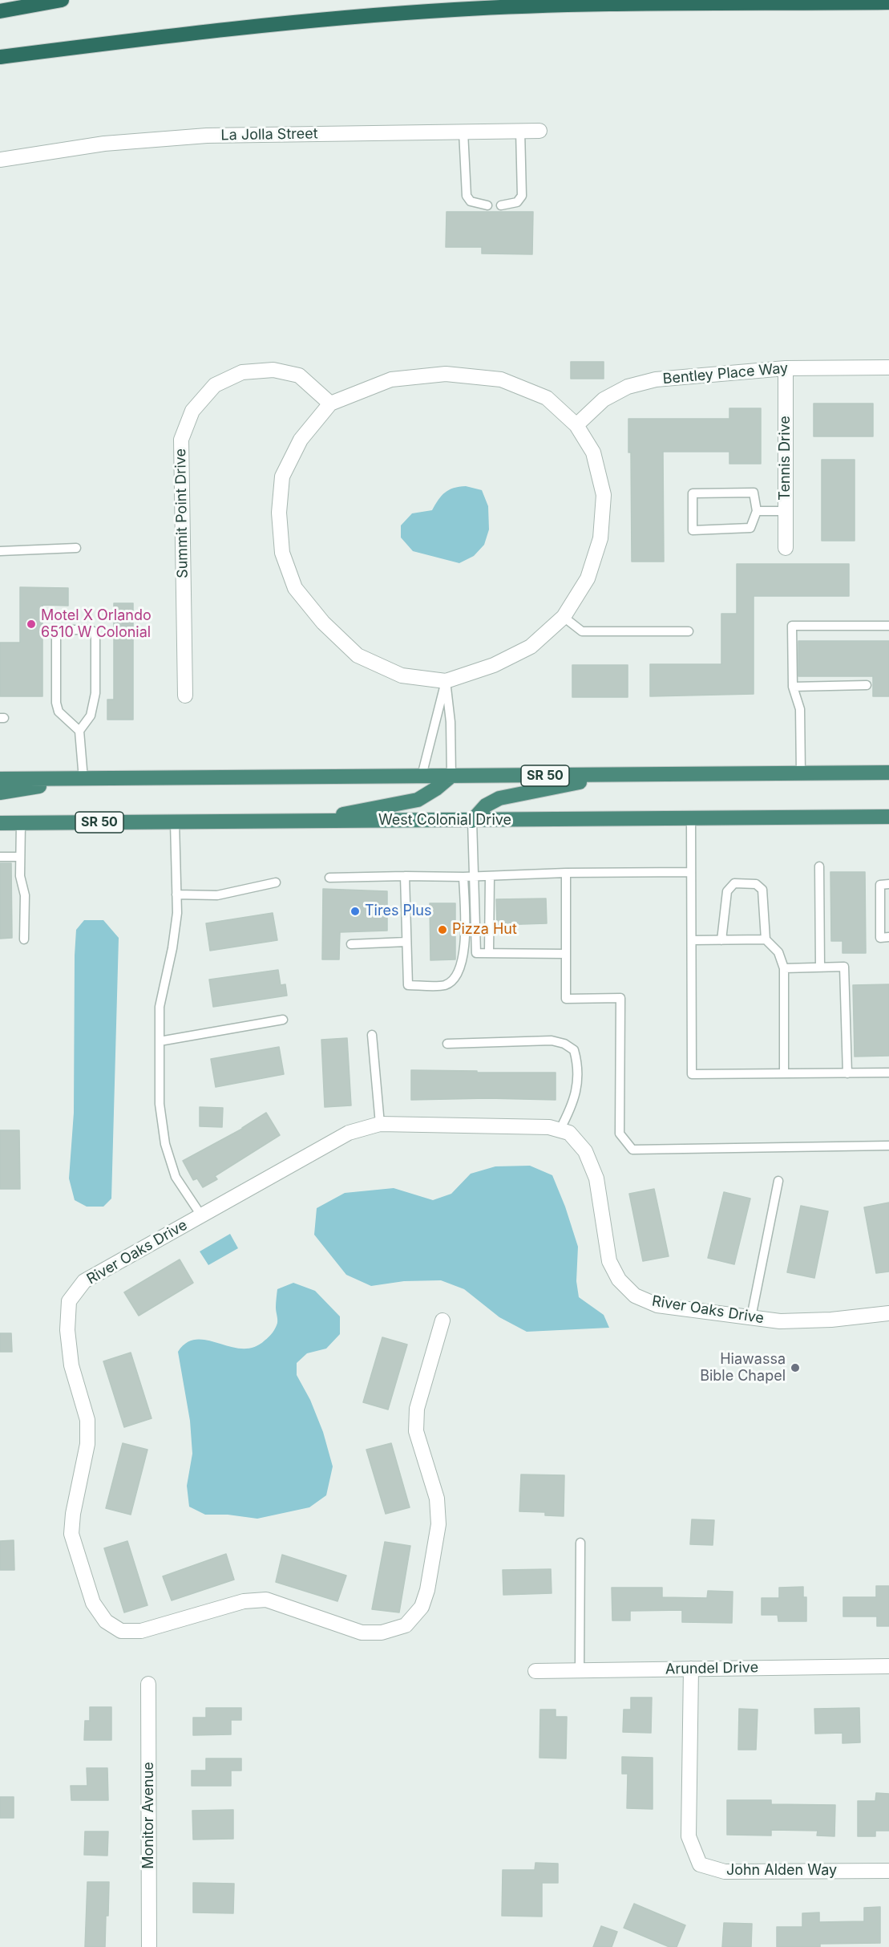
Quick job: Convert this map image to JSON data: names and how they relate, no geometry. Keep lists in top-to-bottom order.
{
  "streets": {
    "highway": ["SR 50", "West Colonial Drive"],
    "street": [
      "La Jolla Street",
      "Bentley Place Way",
      "Tennis Drive",
      "Summit Point Drive",
      "River Oaks Drive",
      "Arundel Drive",
      "Monitor Avenue",
      "John Alden Way"
    ]
  },
  "crossings": [
    ["Bentley Place Way", "Tennis Drive"],
    ["Arundel Drive", "John Alden Way"]
  ],
  "places": [
    "Motel X Orlando 6510 W Colonial",
    "Tires Plus",
    "Pizza Hut",
    "Hiawassa Bible Chapel"
  ]
}
